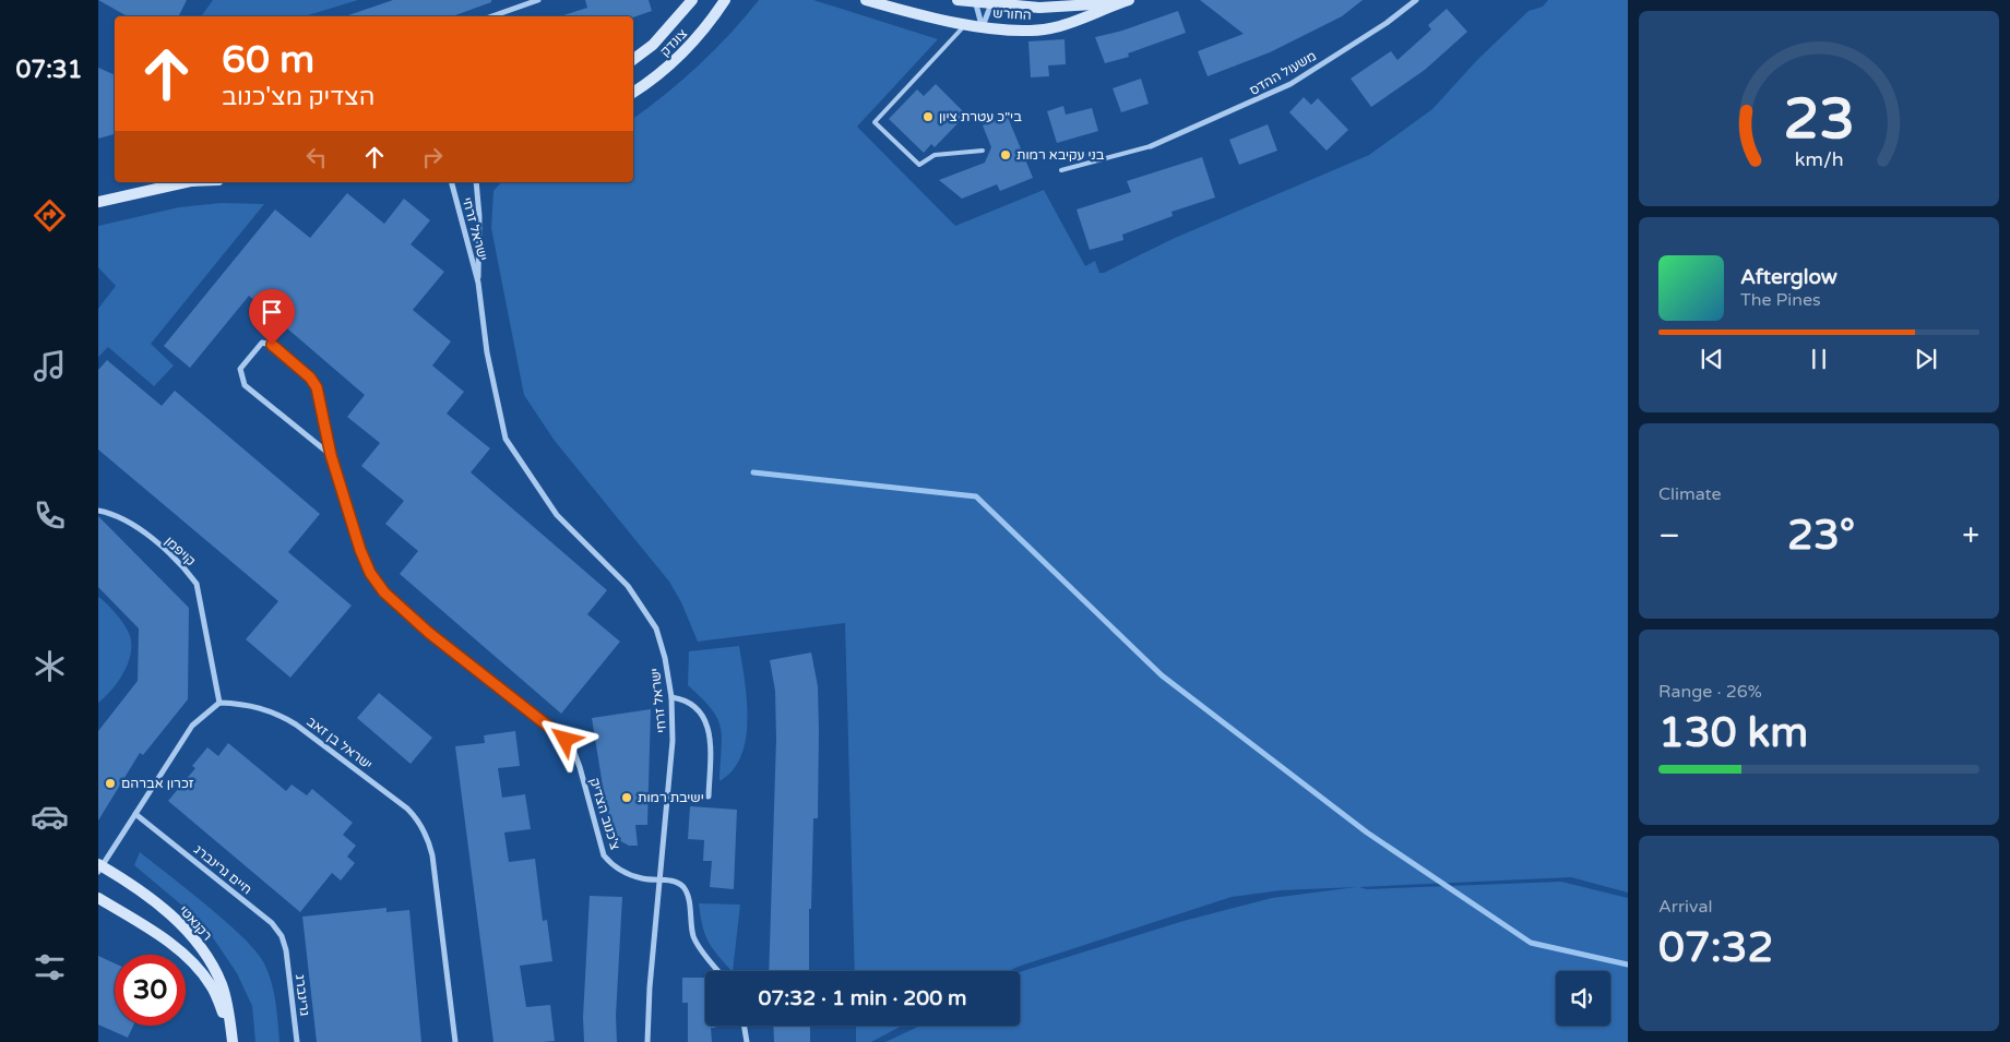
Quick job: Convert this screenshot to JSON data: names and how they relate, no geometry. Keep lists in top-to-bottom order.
{
  "streets": {
    "street": [
      "החורש",
      "צונדק",
      "משעול ההדס",
      "ישראל זרחי",
      "קויפמן",
      "ישראל בן זאב",
      "צ'כנוב הצדיק",
      "חיים גרינברג",
      "רקנאטי",
      "גרינברג"
    ]
  },
  "crossings": [
    ["ישראל זרחי", "צ'כנוב הצדיק"],
    ["קויפמן", "ישראל בן זאב"],
    ["חיים גרינברג", "גרינברג"]
  ],
  "places": [
    "בי\"כ עטרת ציון",
    "בני עקיבא רמות",
    "זכרון אברהם",
    "ישיבת רמות"
  ],
  "page": {
    "tabs": "07:31",
    "turn": ["60 m", "הצדיק מצ'כנוב"],
    "song": ["Afterglow", "The Pines"],
    "tile": [
      "Climate",
      ["Range · 26%", "130 km"],
      ["Arrival", "07:32"]
    ],
    "heat": ["−", "23°", "+"],
    "limit": "30",
    "trip": "07:32 · 1 min · 200 m",
    "gauge": ["23", "km/h"]
  }
}
